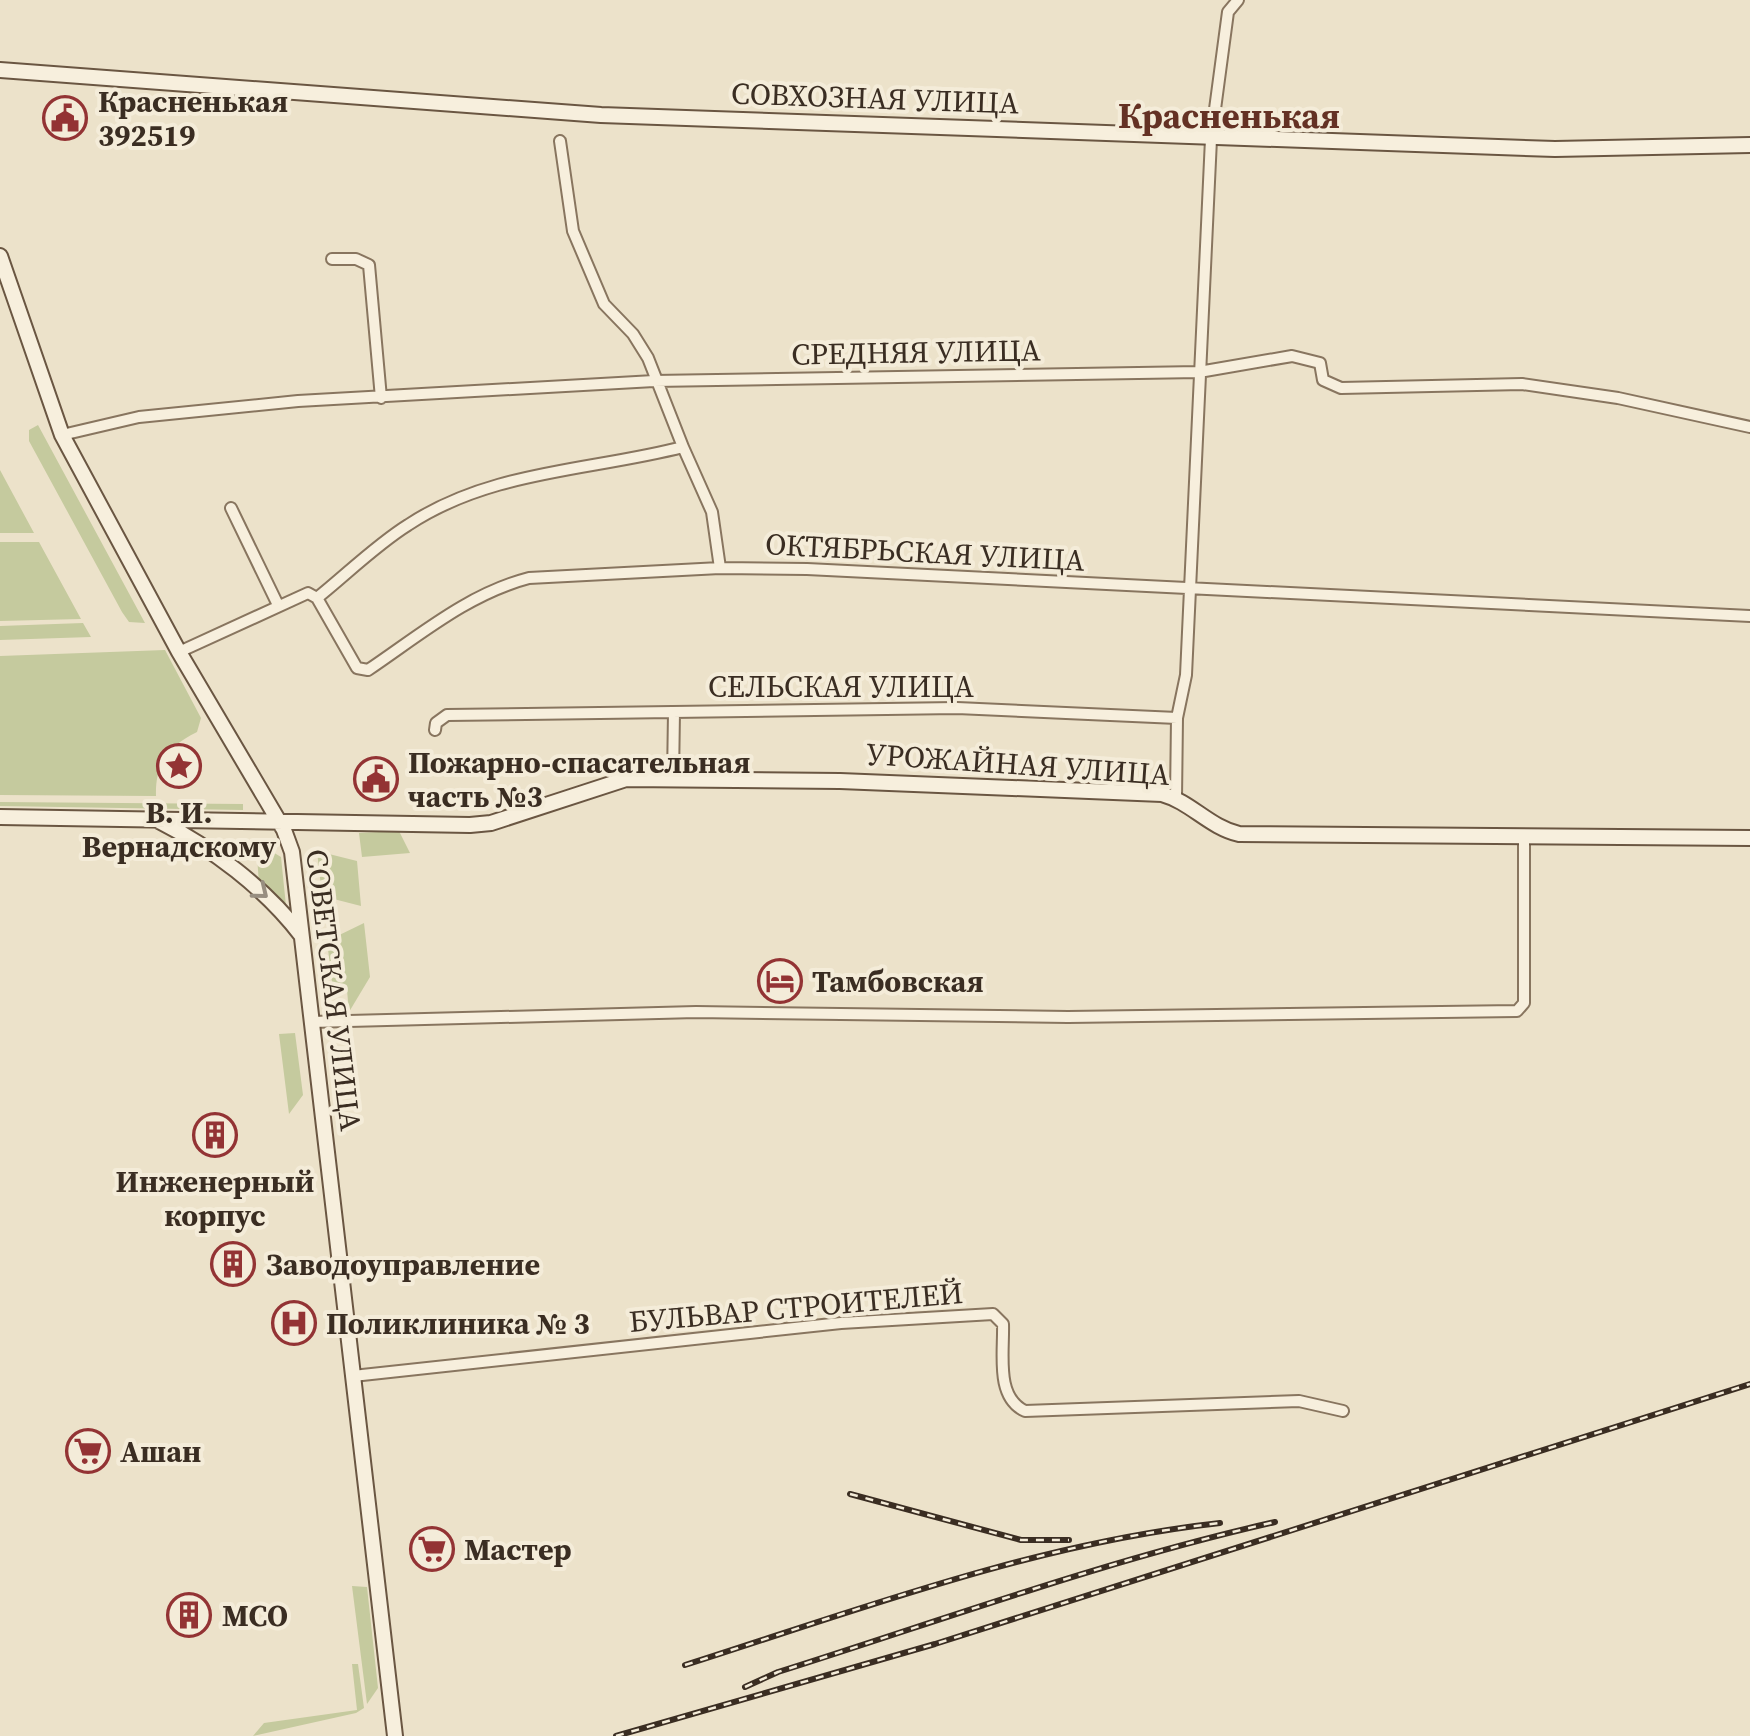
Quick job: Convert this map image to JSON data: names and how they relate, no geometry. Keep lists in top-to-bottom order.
{
  "streets": {
    "street": [
      "СОВХОЗНАЯ УЛИЦА",
      "СРЕДНЯЯ УЛИЦА",
      "ОКТЯБРЬСКАЯ УЛИЦА",
      "СЕЛЬСКАЯ УЛИЦА",
      "УРОЖАЙНАЯ УЛИЦА",
      "СОВЕТСКАЯ УЛИЦА",
      "БУЛЬВАР СТРОИТЕЛЕЙ"
    ]
  },
  "crossings": [
    ["СРЕДНЯЯ УЛИЦА", "СОВЕТСКАЯ УЛИЦА"],
    ["УРОЖАЙНАЯ УЛИЦА", "СОВЕТСКАЯ УЛИЦА"],
    ["СОВЕТСКАЯ УЛИЦА", "БУЛЬВАР СТРОИТЕЛЕЙ"]
  ],
  "districts": ["Красненькая"],
  "places": {
    "public building": ["Красненькая 392519", "Пожарно-спасательная часть №3"],
    "place": ["В. И. Вернадскому"],
    "hotel": ["Тамбовская"],
    "building": ["Инженерный корпус", "Заводоуправление", "МСО"],
    "hospital": ["Поликлиника № 3"],
    "supermarket": ["Ашан", "Мастер"]
  }
}
